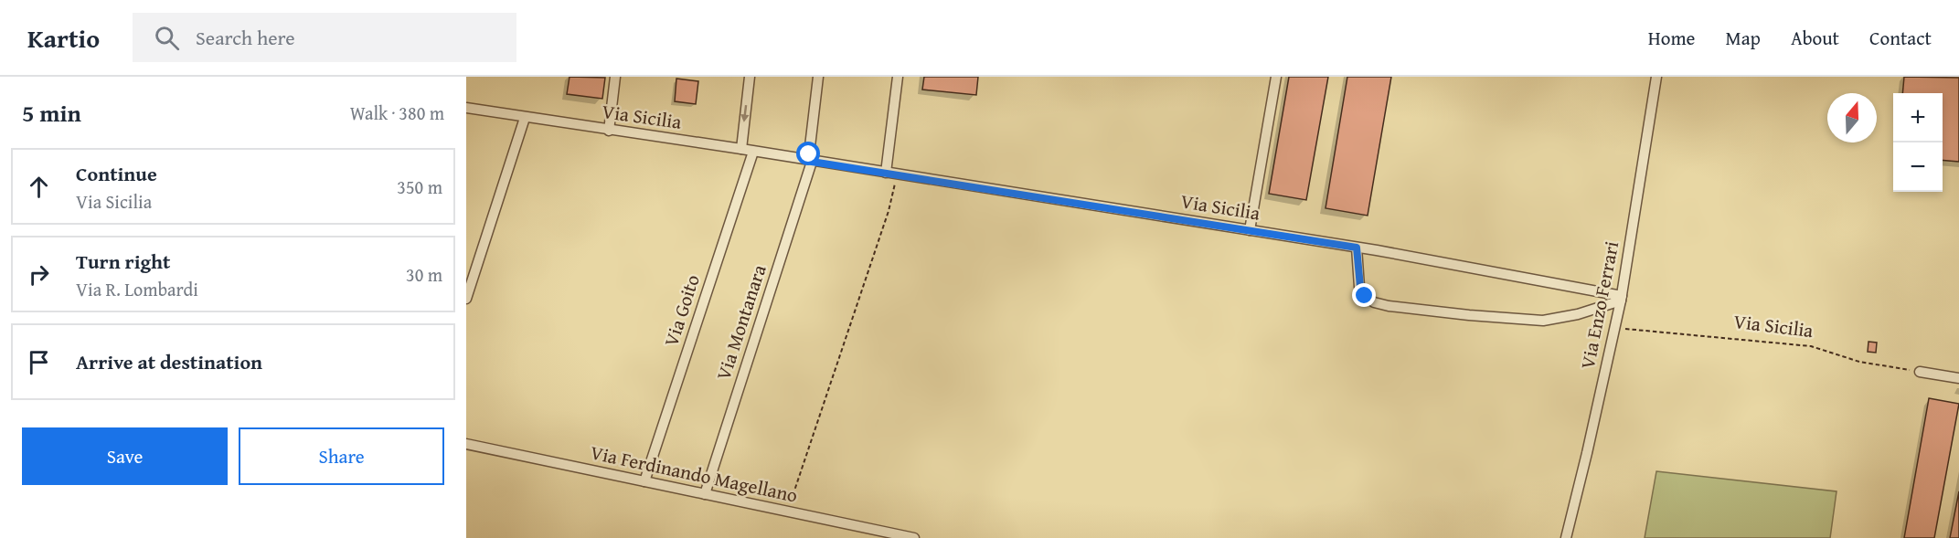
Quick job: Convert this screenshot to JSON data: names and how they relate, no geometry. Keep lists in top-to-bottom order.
{
  "streets": {
    "street": [
      "Via Sicilia",
      "Via Enzo Ferrari",
      "Via Goito",
      "Via Montanara",
      "Via Ferdinando Magellano"
    ]
  },
  "crossings": [
    ["Via Sicilia", "Via Enzo Ferrari"],
    ["Via Sicilia", "Via Goito"],
    ["Via Sicilia", "Via Montanara"],
    ["Via Goito", "Via Ferdinando Magellano"],
    ["Via Montanara", "Via Ferdinando Magellano"]
  ],
  "north": "top",
  "page": {
    "header": "Kartio",
    "search": "Search here",
    "nav": [
      "Home",
      "Map",
      "About",
      "Contact"
    ],
    "heading": ["5 min", "Walk · 380 m"],
    "map_buttons": ["+", "−"],
    "list": [
      ["Continue", "Via Sicilia", "350 m"],
      ["Turn right", "Via R. Lombardi", "30 m"],
      "Arrive at destination"
    ],
    "buttons": ["Save", "Share"]
  }
}
